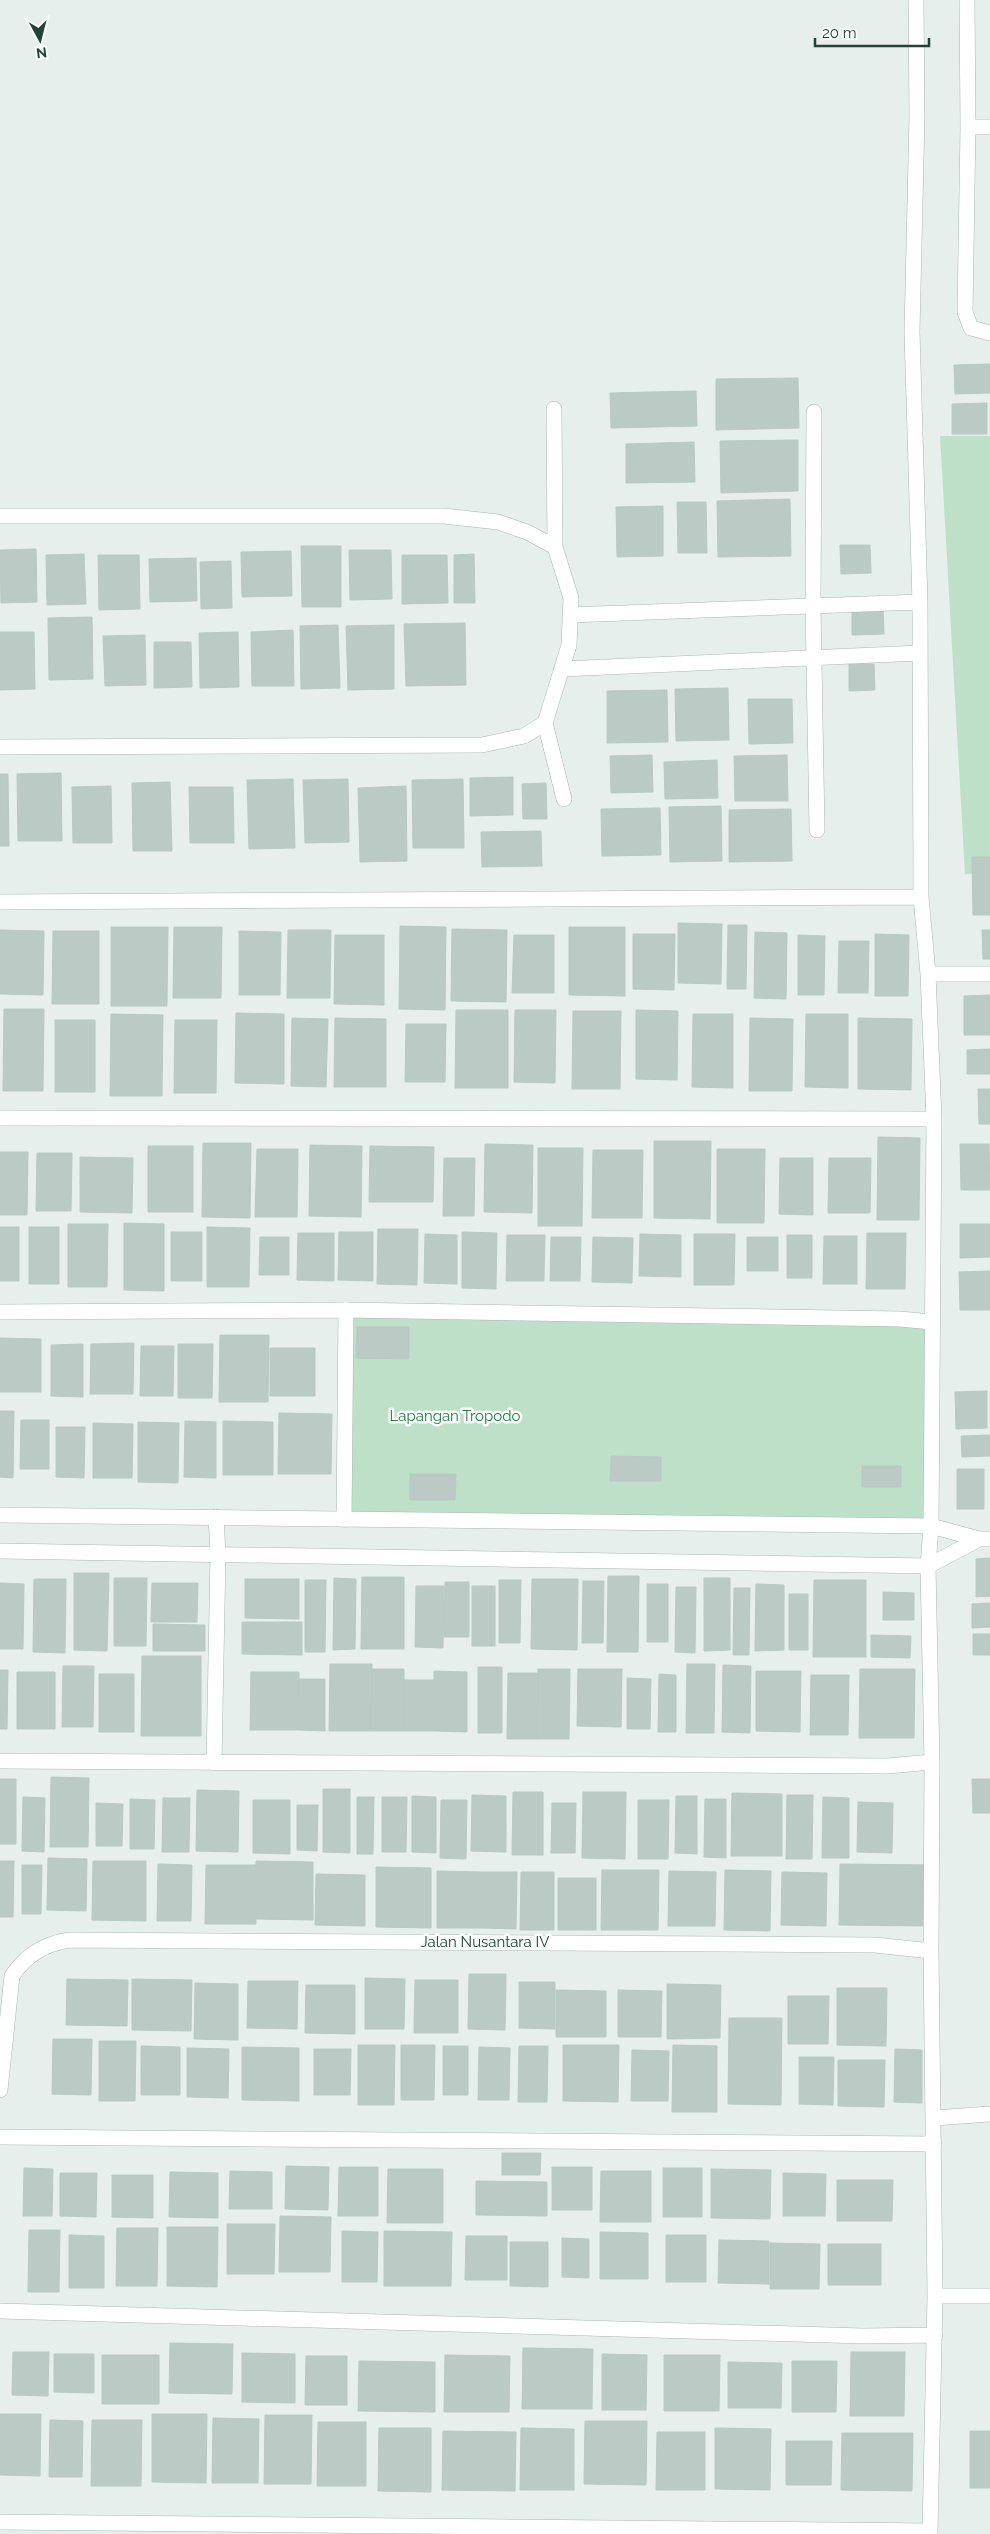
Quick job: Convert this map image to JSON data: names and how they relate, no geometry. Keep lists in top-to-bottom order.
{
  "streets": {
    "street": ["Jalan Nusantara IV"]
  },
  "parks": ["Lapangan Tropodo"],
  "scale_bar": "20 m",
  "north": "bottom"
}
